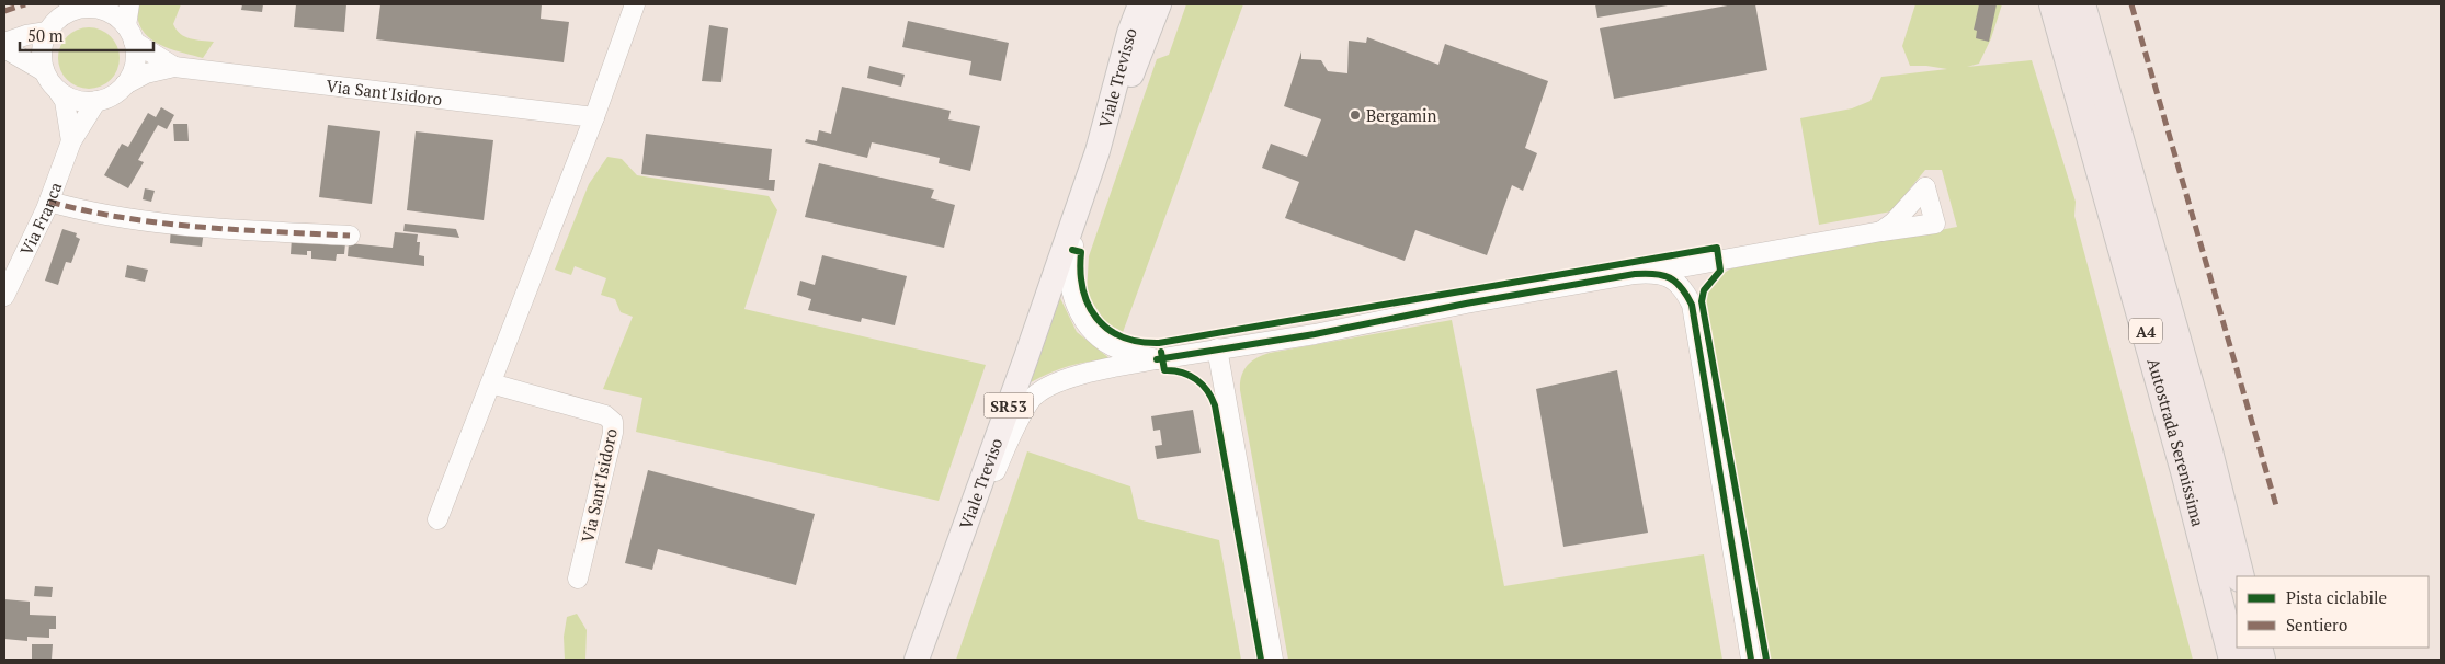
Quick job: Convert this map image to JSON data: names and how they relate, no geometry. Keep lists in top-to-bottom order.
{
  "streets": {
    "highway": ["A4", "Autostrada Serenissima"],
    "main road": ["Viale Trevisso", "SR53", "Viale Treviso"],
    "street": ["Via Sant'Isidoro", "Via Franca"]
  },
  "crossings": [
    ["Viale Trevisso", "Viale Treviso"],
    ["Via Sant'Isidoro", "Via Franca"]
  ],
  "places": ["Bergamin"],
  "legend": ["Pista ciclabile", "Sentiero"],
  "scale_bar": "50 m"
}
